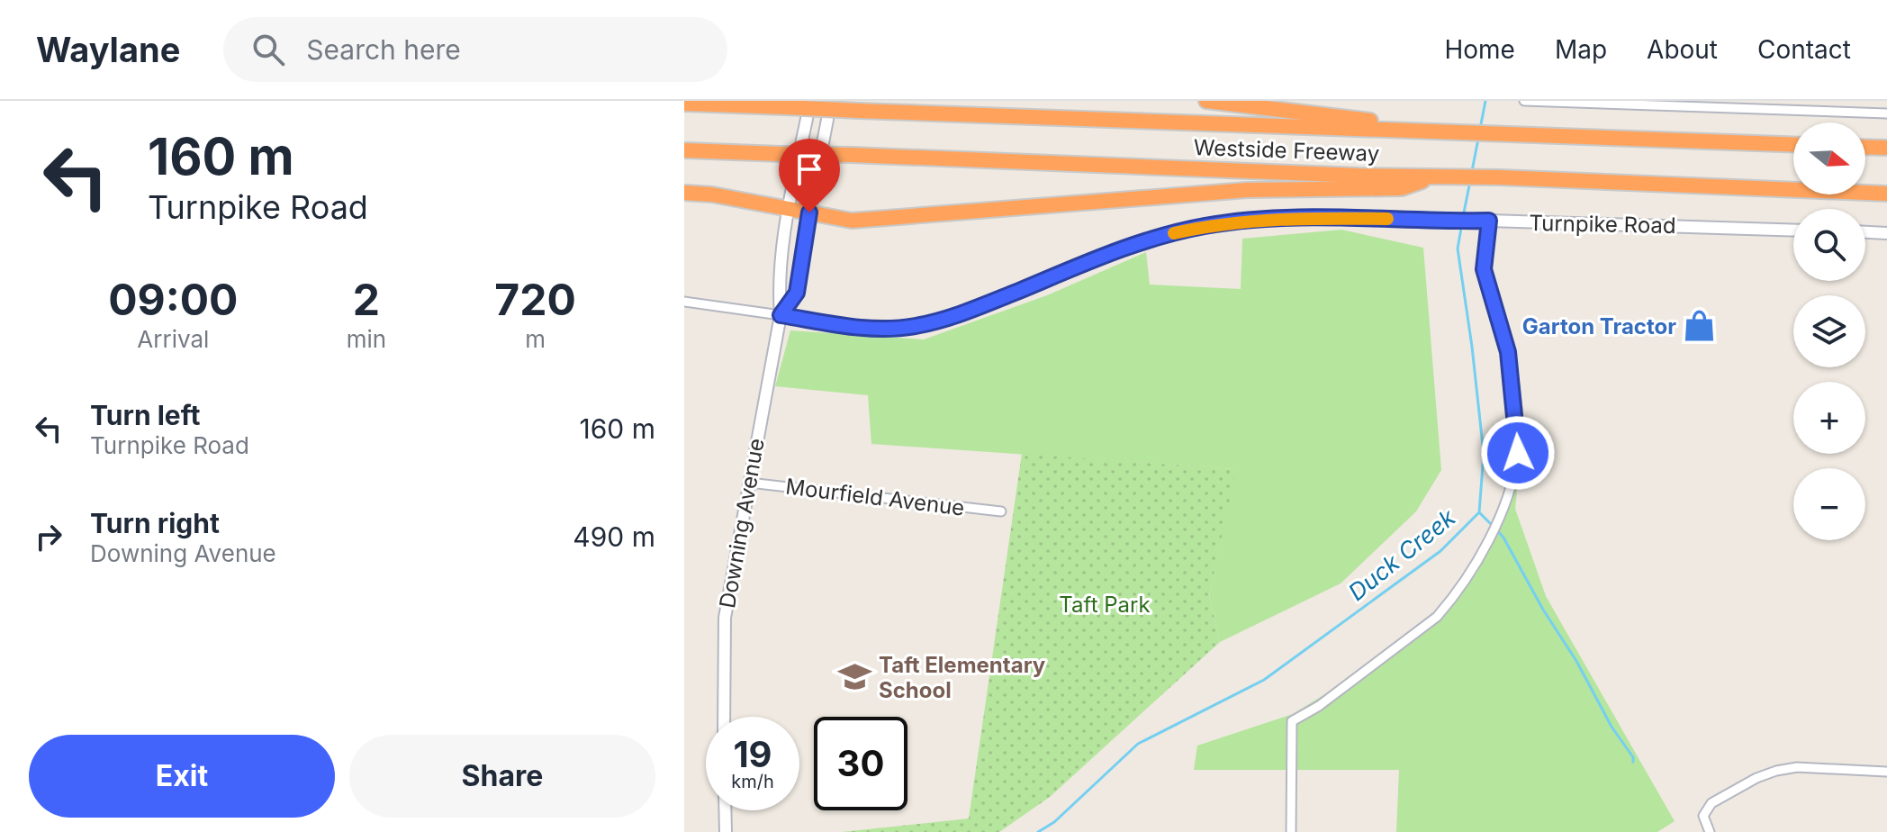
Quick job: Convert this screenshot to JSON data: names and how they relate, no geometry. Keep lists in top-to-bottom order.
{
  "streets": {
    "highway": ["Westside Freeway"],
    "street": ["Turnpike Road", "Mourfield Avenue", "Downing Avenue"]
  },
  "crossings": [
    ["Turnpike Road", "Downing Avenue"],
    ["Mourfield Avenue", "Downing Avenue"]
  ],
  "water": ["Duck Creek"],
  "parks": ["Taft Park"],
  "places": {
    "shop": ["Garton Tractor"],
    "school or university": ["Taft Elementary School"]
  },
  "north": "right",
  "page": {
    "header": "Waylane",
    "search": "Search here",
    "nav": [
      "Home",
      "Map",
      "About",
      "Contact"
    ],
    "turn": ["160 m", "Turnpike Road"],
    "map_buttons": ["+", "−"],
    "eta": [
      "09:00",
      "Arrival",
      "2",
      "min",
      "720",
      "m"
    ],
    "list": [
      {
        "name": "Turn left",
        "note": "Turnpike Road",
        "value": "160 m"
      },
      {
        "name": "Turn right",
        "note": "Downing Avenue",
        "value": "490 m"
      }
    ],
    "speed": "19 km/h",
    "limit": "30",
    "buttons": ["Exit", "Share"]
  }
}
